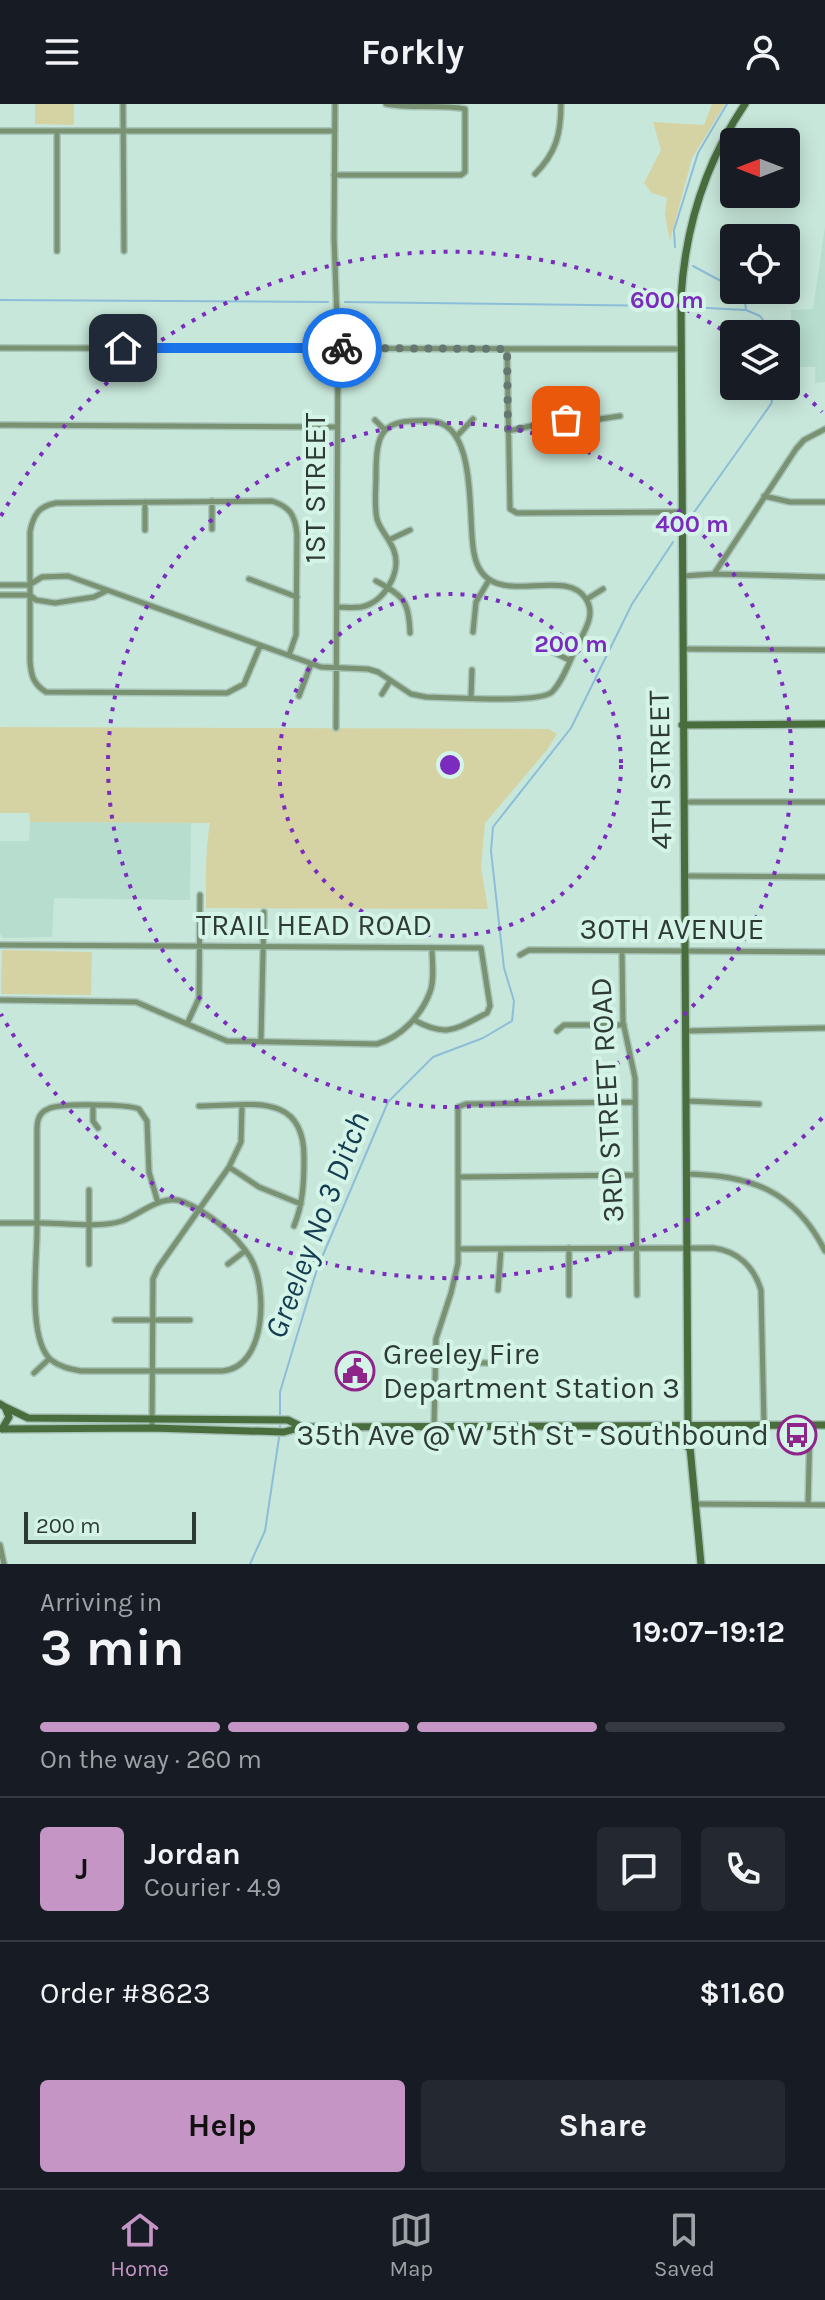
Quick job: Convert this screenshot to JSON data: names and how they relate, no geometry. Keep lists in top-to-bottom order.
{
  "streets": {
    "main road": ["4TH STREET"],
    "street": [
      "1ST STREET",
      "TRAIL HEAD ROAD",
      "30TH AVENUE",
      "3RD STREET ROAD"
    ]
  },
  "crossings": [
    ["4TH STREET", "30TH AVENUE"],
    ["30TH AVENUE", "3RD STREET ROAD"]
  ],
  "water": ["Greeley No 3 Ditch"],
  "places": {
    "public building": ["Greeley Fire Department Station 3"],
    "bus stop": ["35th Ave @ W 5th St - Southbound"]
  },
  "scale_bar": "200 m",
  "north": "left",
  "page": {
    "header": "Forkly",
    "scale": "200 m",
    "heading": ["3 min", "Arriving in", "19:07–19:12"],
    "panel": [
      "Jordan",
      "Courier · 4.9",
      "Order #8623",
      "$11.60"
    ],
    "bar": "On the way · 260 m",
    "round": "J",
    "buttons": ["Help", "Share"],
    "tabs": ["Home", "Map", "Saved"]
  },
  "rings": ["600 m", "400 m", "200 m"]
}
